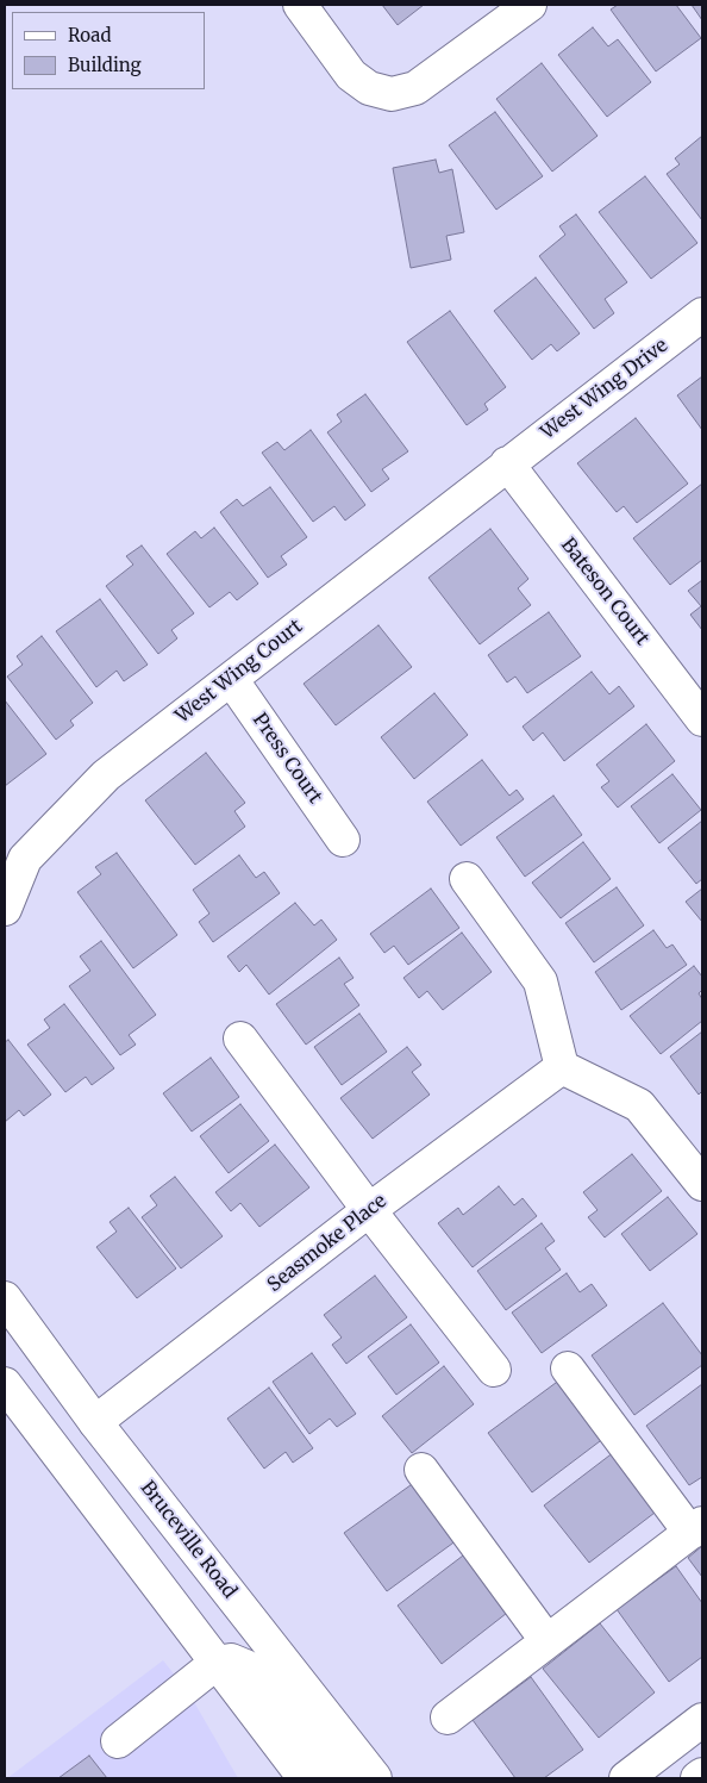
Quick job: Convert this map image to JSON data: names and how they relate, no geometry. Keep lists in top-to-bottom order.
{
  "streets": {
    "street": [
      "West Wing Drive",
      "Bateson Court",
      "West Wing Court",
      "Press Court",
      "Seasmoke Place",
      "Bruceville Road"
    ]
  },
  "crossings": [
    ["West Wing Drive", "Bateson Court"],
    ["West Wing Drive", "West Wing Court"],
    ["Bateson Court", "West Wing Court"],
    ["West Wing Court", "Press Court"],
    ["Seasmoke Place", "Bruceville Road"]
  ],
  "legend": ["Road", "Building"]
}
